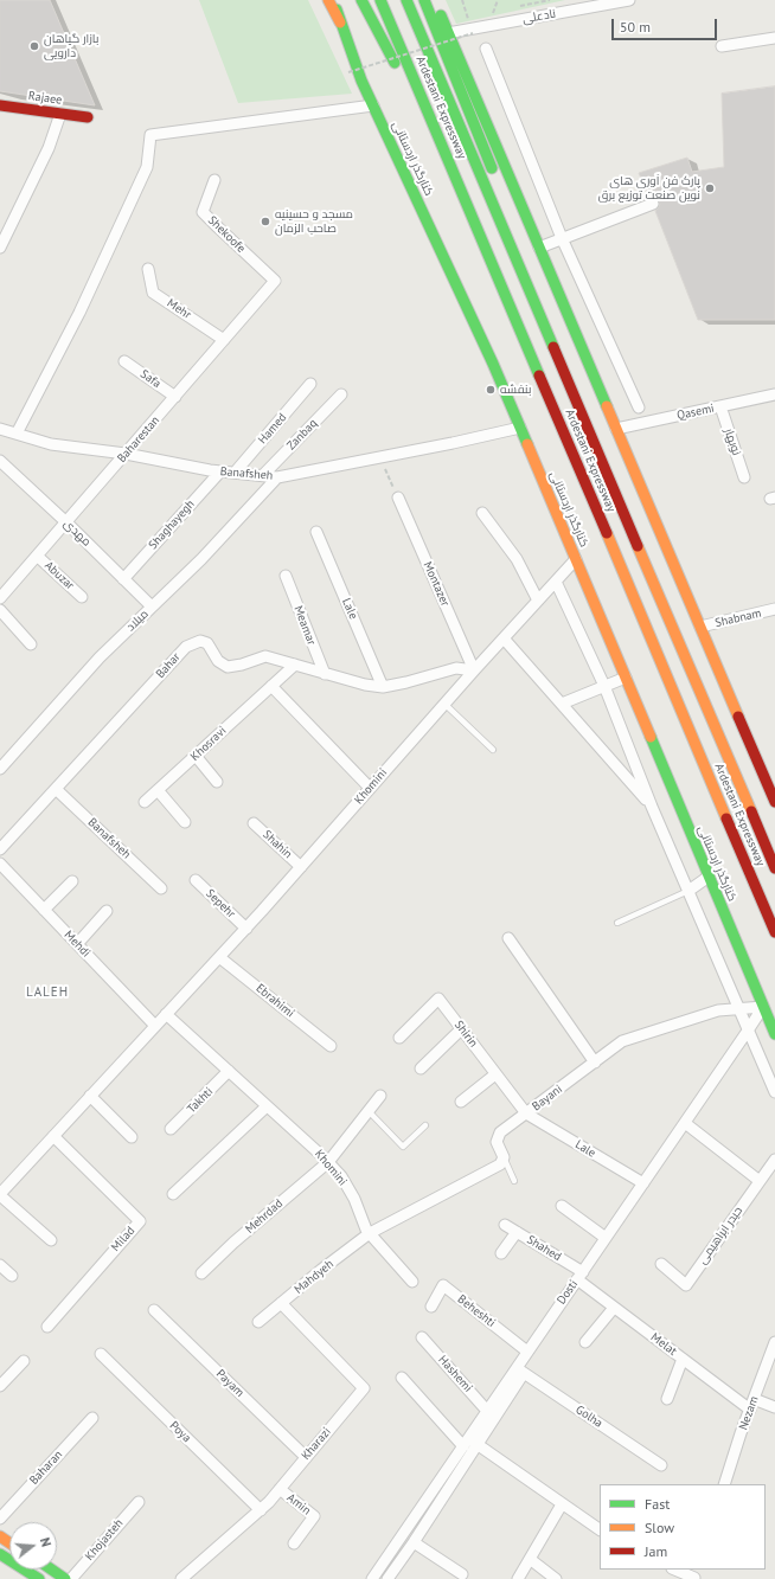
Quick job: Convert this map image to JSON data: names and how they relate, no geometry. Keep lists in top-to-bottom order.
{
  "streets": {
    "main road": ["Rajaee", "Ardestani Expressway", "کنارگذر اردستانی"],
    "street": [
      "نادعلی",
      "Shekoofe",
      "Mehr",
      "Safa",
      "Qasemi",
      "Hamed",
      "Zanbaq",
      "Baharestan",
      "نوبهار",
      "Banafsheh",
      "Shaghayegh",
      "مهدی",
      "Abuzar",
      "Montazer",
      "Lale",
      "Shabnam",
      "میلاد",
      "Meamar",
      "Bahar",
      "Khosravi",
      "Khomini",
      "Shahin",
      "Sepehr",
      "Mehdi",
      "Ebrahimi",
      "Shirin",
      "Bayani",
      "Takhti",
      "Mehrdad",
      "حیدر ابراهیمی",
      "Milad",
      "Shahed",
      "Mahdyeh",
      "Dosti",
      "Beheshti",
      "Melat",
      "Hashemi",
      "Payam",
      "Nezam",
      "Golha",
      "Poya",
      "Kharazi",
      "Baharan",
      "Amin",
      "Khojasteh"
    ]
  },
  "crossings": [
    ["کنارگذر اردستانی", "Banafsheh"],
    ["کنارگذر اردستانی", "Khomini"],
    ["کنارگذر اردستانی", "Bayani"],
    ["کنارگذر اردستانی", "Dosti"],
    ["Shekoofe", "Baharestan"],
    ["Mehr", "Baharestan"],
    ["Safa", "Baharestan"],
    ["Qasemi", "نوبهار"],
    ["Hamed", "Banafsheh"],
    ["Zanbaq", "Banafsheh"],
    ["Baharestan", "Banafsheh"],
    ["Baharestan", "مهدی"],
    ["Baharestan", "Abuzar"],
    ["Banafsheh", "Shaghayegh"],
    ["Banafsheh", "میلاد"],
    ["Banafsheh", "Bahar"],
    ["Shaghayegh", "مهدی"],
    ["مهدی", "میلاد"],
    ["Montazer", "Bahar"],
    ["Montazer", "Khomini"],
    ["Lale", "Bahar"],
    ["Lale", "Shirin"],
    ["Lale", "Bayani"],
    ["Lale", "Dosti"],
    ["Meamar", "Bahar"],
    ["Bahar", "Khosravi"],
    ["Bahar", "Khomini"],
    ["Khomini", "Shahin"],
    ["Khomini", "Sepehr"],
    ["Khomini", "Mehdi"],
    ["Khomini", "Ebrahimi"],
    ["Khomini", "Takhti"],
    ["Khomini", "Mehrdad"],
    ["Khomini", "Milad"],
    ["Khomini", "Mahdyeh"],
    ["Shirin", "Bayani"],
    ["Bayani", "Dosti"],
    ["Shahed", "Dosti"],
    ["Shahed", "Melat"],
    ["Mahdyeh", "Kharazi"],
    ["Dosti", "Beheshti"],
    ["Dosti", "Melat"],
    ["Dosti", "Hashemi"],
    ["Dosti", "Golha"],
    ["Melat", "Nezam"],
    ["Payam", "Kharazi"],
    ["Poya", "Kharazi"],
    ["Kharazi", "Amin"]
  ],
  "districts": ["LALEH"],
  "places": [
    "بازار گیاهان دارویی",
    "پارک فن آوری های نوین صنعت توزیع برق",
    "مسجد و حسینیه صاحب الزمان",
    "بنفشه"
  ],
  "legend": ["Fast", "Slow", "Jam"],
  "scale_bar": "50 m",
  "north": "right"
}
